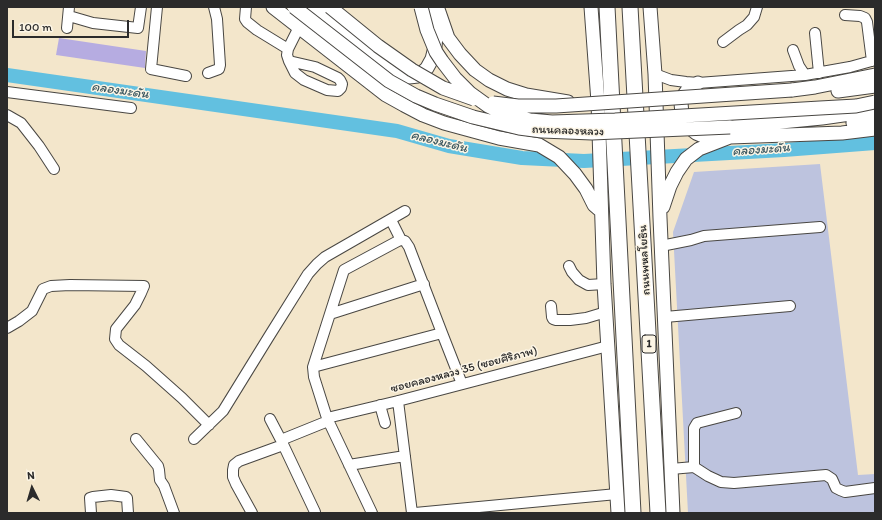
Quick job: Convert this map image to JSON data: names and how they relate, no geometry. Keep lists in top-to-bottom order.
{
  "streets": {
    "highway": ["ถนนพหลโยธิน", "1"],
    "main road": ["ถนนคลองหลวง"],
    "street": ["ซอยคลองหลวง 35 (ซอยศิริภาพ)"]
  },
  "crossings": [
    ["ถนนพหลโยธิน", "ซอยคลองหลวง 35 (ซอยศิริภาพ)"]
  ],
  "water": ["คลองมะดัน"],
  "scale_bar": "100 m",
  "north": "top"
}
